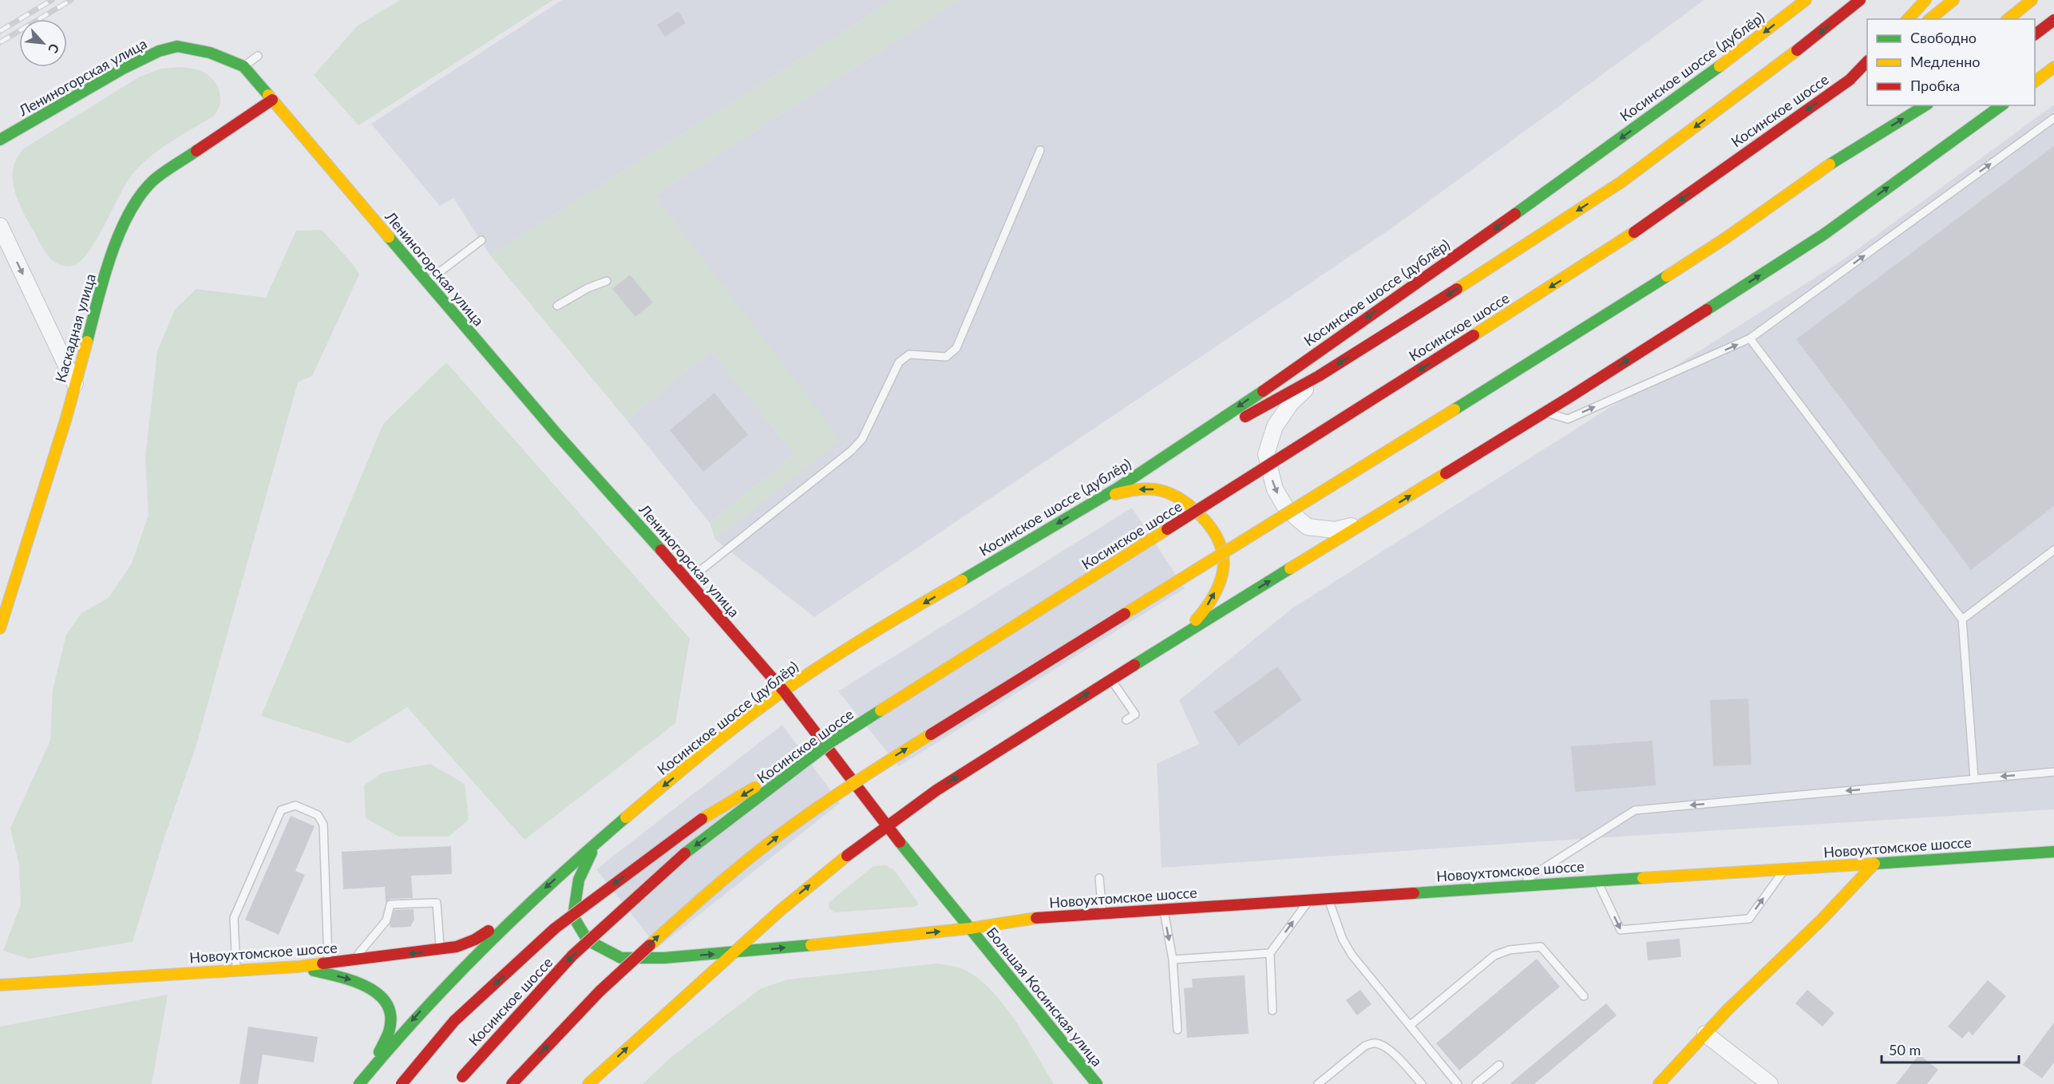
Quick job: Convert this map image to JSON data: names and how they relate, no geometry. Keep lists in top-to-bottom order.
{
  "streets": {
    "main road": [
      "Косинское шоссе (дублёр)",
      "Лениногорская улица",
      "Косинское шоссе",
      "Каскадная улица",
      "Новоухтомское шоссе",
      "Большая Косинская улица"
    ]
  },
  "crossings": [
    ["Косинское шоссе (дублёр)", "Лениногорская улица"],
    ["Косинское шоссе (дублёр)", "Новоухтомское шоссе"],
    ["Лениногорская улица", "Каскадная улица"],
    ["Лениногорская улица", "Большая Косинская улица"],
    ["Новоухтомское шоссе", "Большая Косинская улица"]
  ],
  "legend": ["Свободно", "Медленно", "Пробка"],
  "scale_bar": "50 m",
  "north": "bottom right"
}
